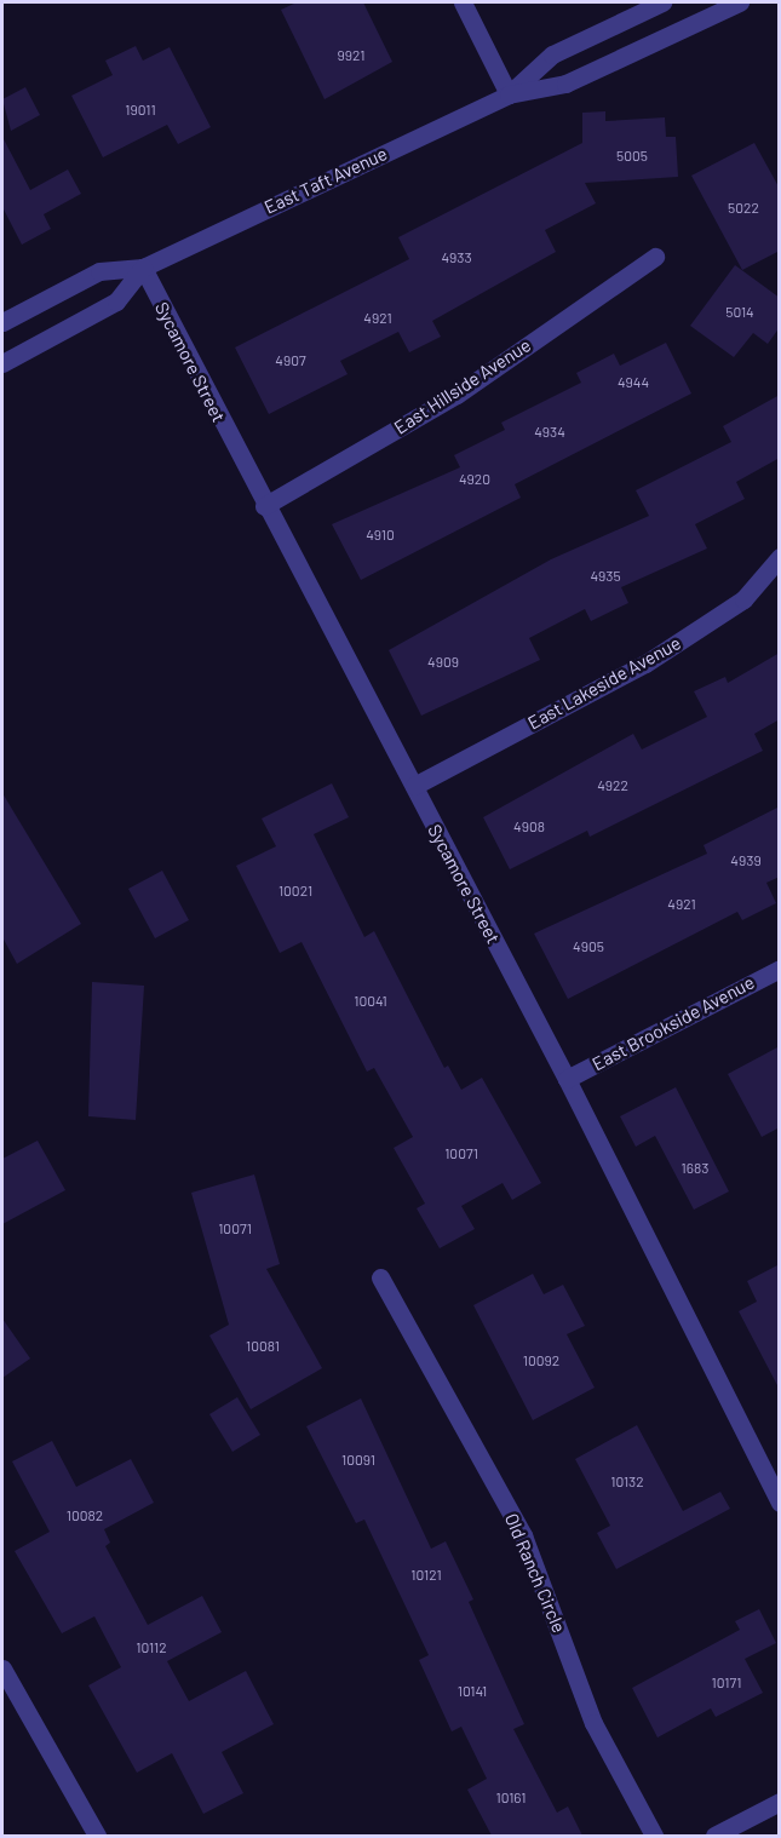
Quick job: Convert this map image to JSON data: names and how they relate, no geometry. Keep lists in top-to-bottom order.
{
  "streets": {
    "street": [
      "East Taft Avenue",
      "Sycamore Street",
      "East Hillside Avenue",
      "East Lakeside Avenue",
      "East Brookside Avenue",
      "Old Ranch Circle"
    ]
  },
  "crossings": [
    ["East Taft Avenue", "Sycamore Street"],
    ["Sycamore Street", "East Hillside Avenue"],
    ["Sycamore Street", "East Lakeside Avenue"],
    ["Sycamore Street", "East Brookside Avenue"]
  ],
  "house_numbers": [
    "9921",
    "19011",
    "5005",
    "5022",
    "4933",
    "5014",
    "4921",
    "4907",
    "4944",
    "4934",
    "4920",
    "4910",
    "4935",
    "4909",
    "4922",
    "4908",
    "4939",
    "10021",
    "4921",
    "4905",
    "10041",
    "10071",
    "1683",
    "10071",
    "10081",
    "10092",
    "10091",
    "10132",
    "10082",
    "10121",
    "10112",
    "10171",
    "10141",
    "10161"
  ]
}
